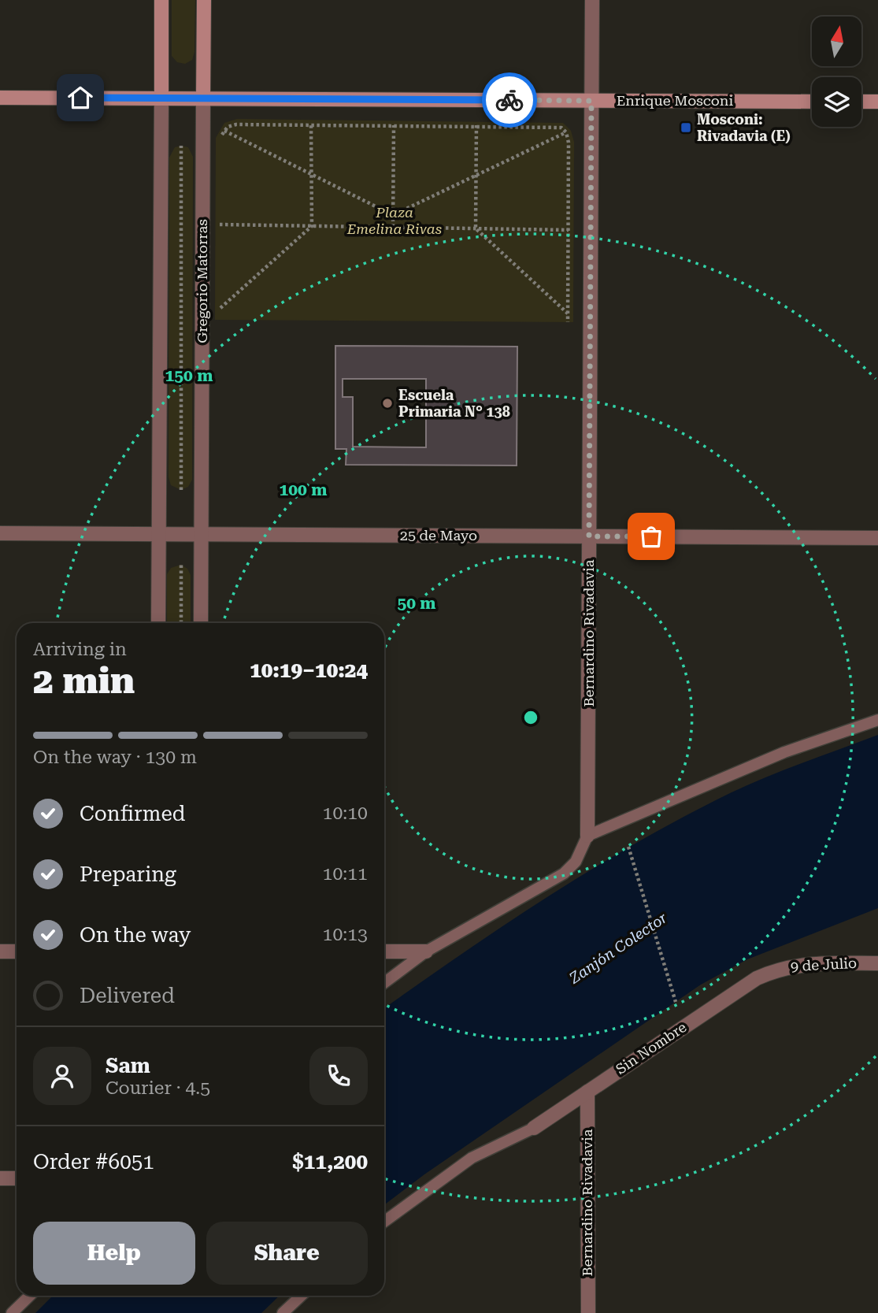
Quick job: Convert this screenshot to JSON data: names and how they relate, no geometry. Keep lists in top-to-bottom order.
{
  "streets": {
    "main road": ["Enrique Mosconi", "Gregorio Matorras"],
    "street": [
      "25 de Mayo",
      "Bernardino Rivadavia",
      "9 de Julio",
      "Sin Nombre"
    ]
  },
  "crossings": [
    ["Enrique Mosconi", "Gregorio Matorras"],
    ["Enrique Mosconi", "Bernardino Rivadavia"],
    ["Gregorio Matorras", "25 de Mayo"],
    ["25 de Mayo", "Bernardino Rivadavia"],
    ["Bernardino Rivadavia", "Sin Nombre"],
    ["9 de Julio", "Sin Nombre"]
  ],
  "water": ["Zanjón Colector"],
  "parks": ["Plaza Emelina Rivas"],
  "places": {
    "transit": ["Mosconi: Rivadavia (E)"],
    "other": ["Escuela Primaria N° 138"]
  },
  "north": "top",
  "page": {
    "heading": ["2 min", "Arriving in", "10:19–10:24"],
    "panel": [
      "Sam",
      "Courier · 4.5",
      "Order #6051",
      "$11,200"
    ],
    "bar": "On the way · 130 m",
    "list": [
      ["Confirmed", "10:10"],
      ["Preparing", "10:11"],
      ["On the way", "10:13"],
      "Delivered"
    ],
    "buttons": ["Help", "Share"]
  },
  "rings": ["150 m", "100 m", "50 m"]
}
